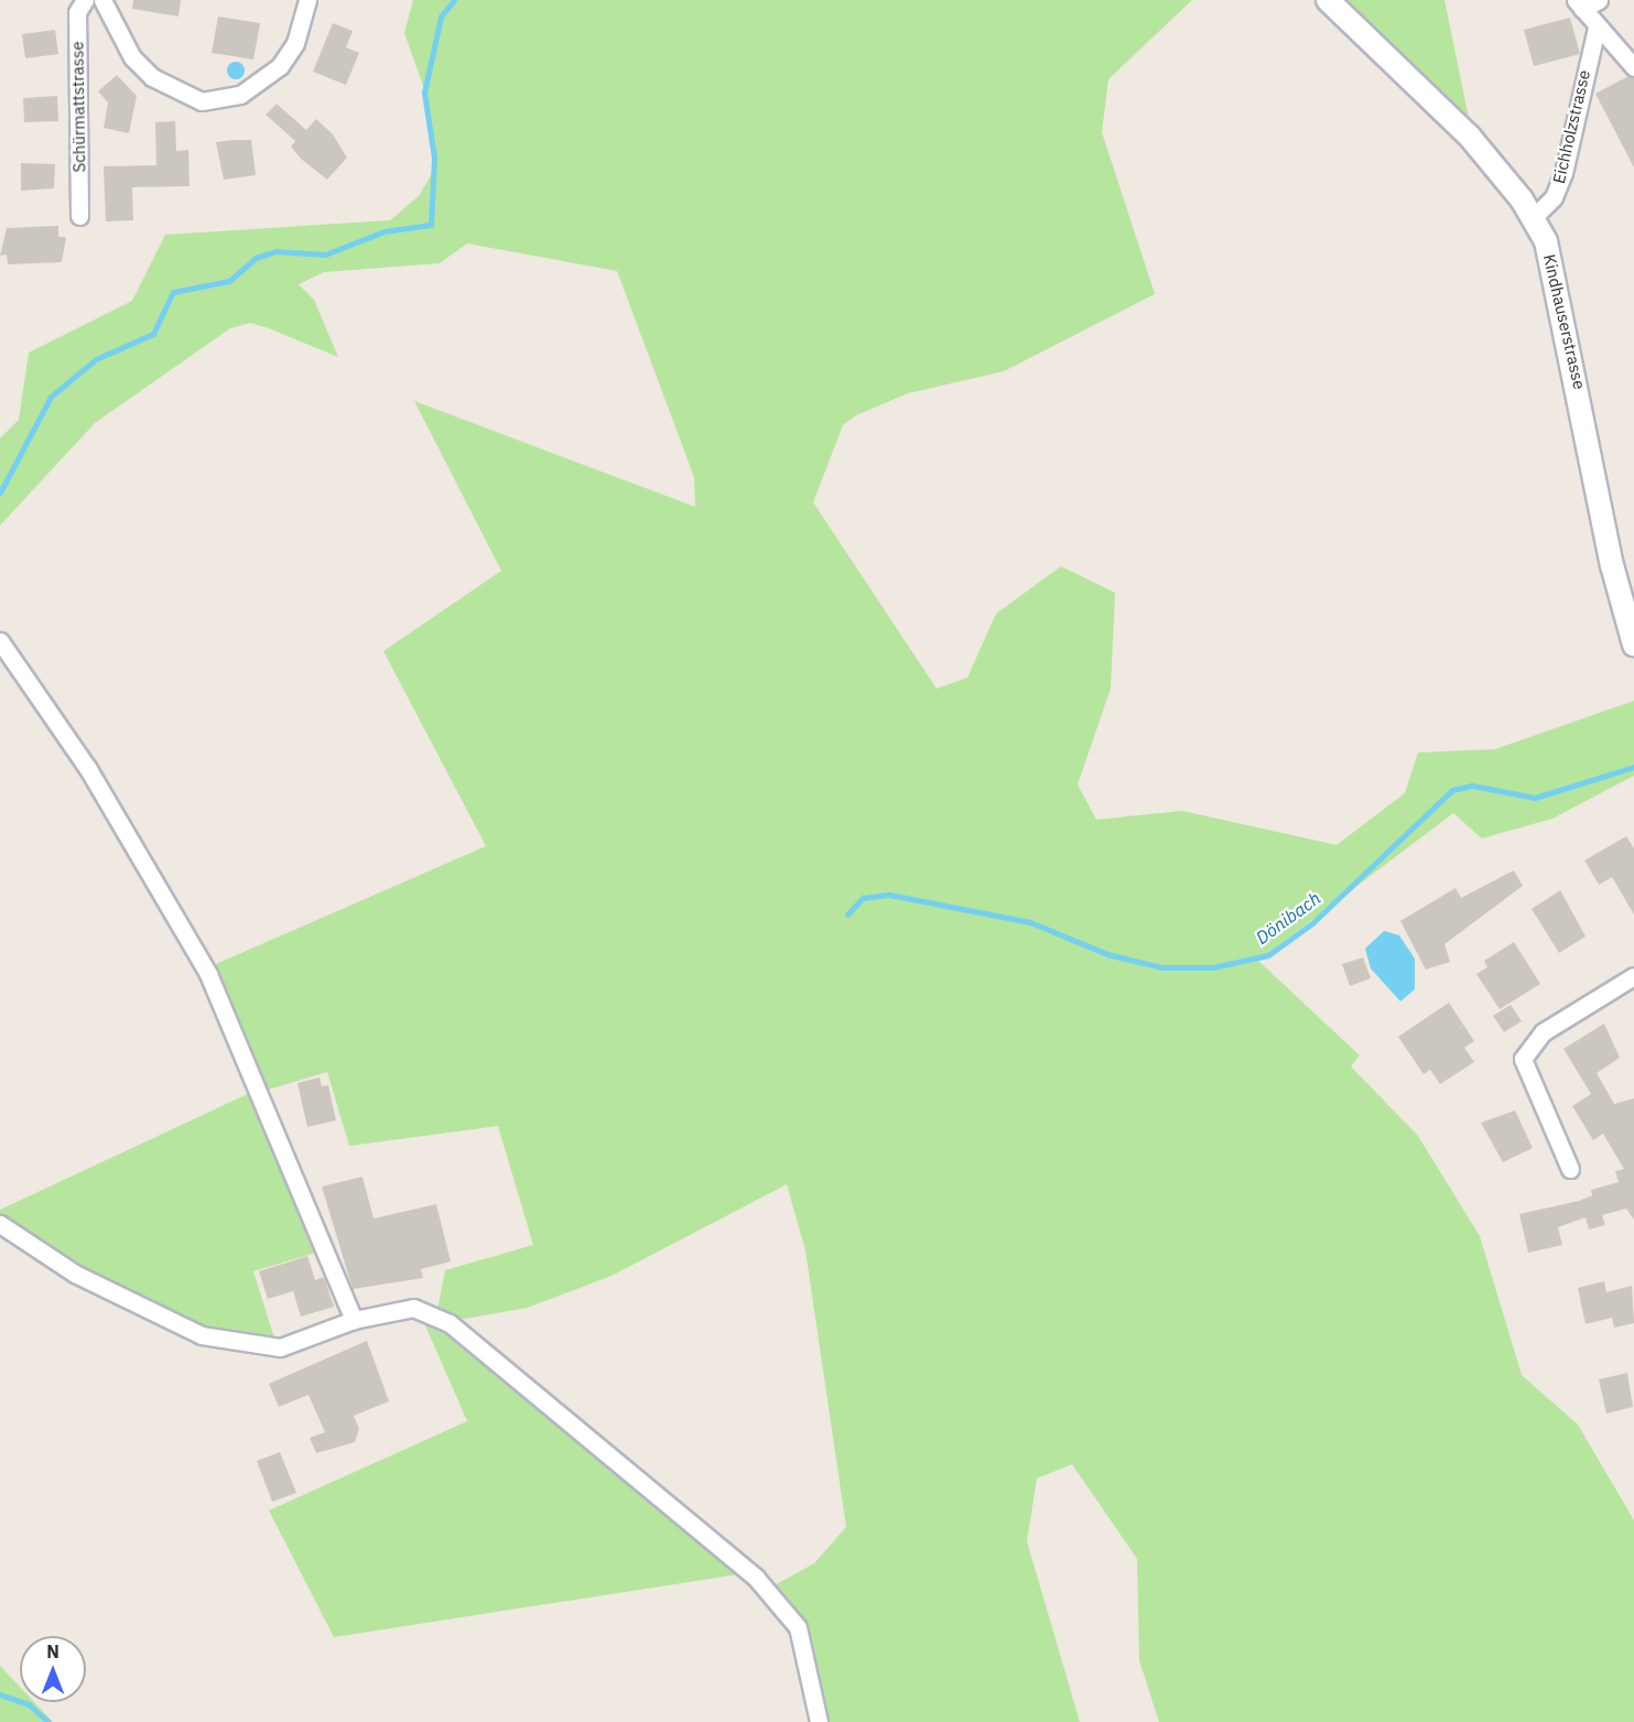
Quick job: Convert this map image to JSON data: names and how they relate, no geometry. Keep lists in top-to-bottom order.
{
  "streets": {
    "street": ["Schürmattstrasse", "Eichholzstrasse", "Kindhauserstrasse"]
  },
  "crossings": [
    ["Eichholzstrasse", "Kindhauserstrasse"]
  ],
  "water": ["Dönibach"],
  "north": "top"
}
